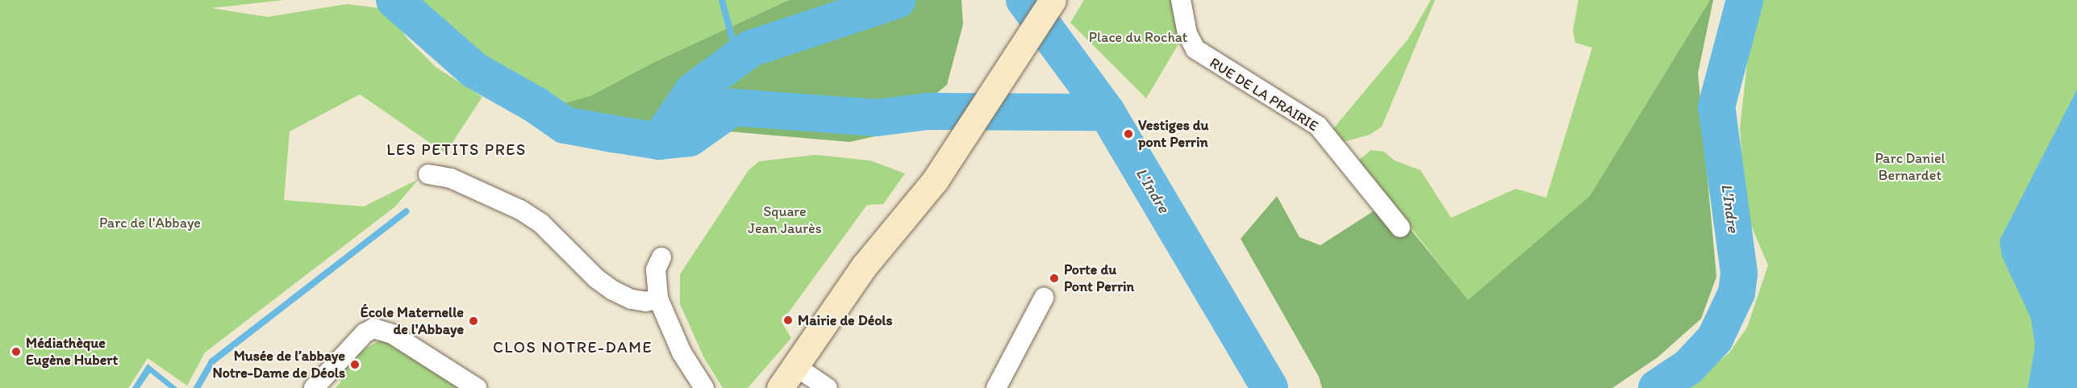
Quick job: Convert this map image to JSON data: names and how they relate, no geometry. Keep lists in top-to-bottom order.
{
  "streets": {
    "street": ["RUE DE LA PRAIRIE"]
  },
  "districts": ["LES PETITS PRES", "CLOS NOTRE-DAME"],
  "water": ["L'Indre"],
  "parks": [
    "Place du Rochat",
    "Parc Daniel Bernardet",
    "Square Jean Jaurès",
    "Parc de l'Abbaye"
  ],
  "places": [
    "Vestiges du pont Perrin",
    "Porte du Pont Perrin",
    "Mairie de Déols",
    "École Maternelle de l'Abbaye",
    "Médiathèque Eugène Hubert",
    "Musée de l’abbaye Notre-Dame de Déols"
  ]
}
